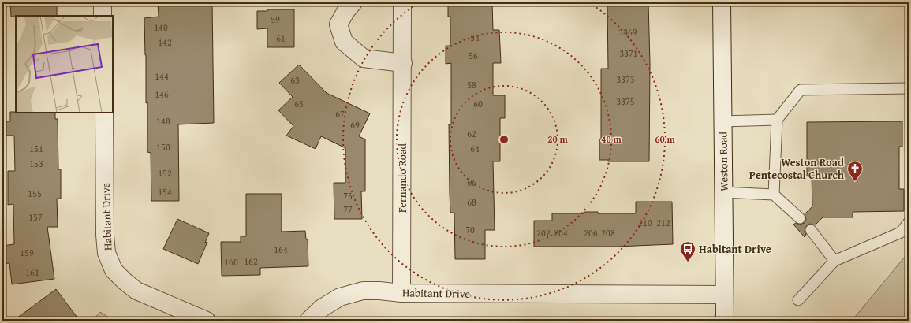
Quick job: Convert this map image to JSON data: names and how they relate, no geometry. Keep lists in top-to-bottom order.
{
  "streets": {
    "street": ["Weston Road", "Fernando Road", "Habitant Drive"]
  },
  "crossings": [
    ["Weston Road", "Habitant Drive"],
    ["Fernando Road", "Habitant Drive"]
  ],
  "places": {
    "church": ["Weston Road Pentecostal Church"],
    "bus stop": ["Habitant Drive"]
  },
  "house_numbers": [
    "59",
    "140",
    "3369",
    "54",
    "61",
    "142",
    "3371",
    "56",
    "144",
    "3373",
    "63",
    "58",
    "146",
    "3375",
    "65",
    "60",
    "67",
    "148",
    "69",
    "62",
    "150",
    "151",
    "64",
    "153",
    "152",
    "66",
    "154",
    "155",
    "75",
    "68",
    "77",
    "157",
    "210",
    "212",
    "70",
    "202",
    "204",
    "206",
    "208",
    "164",
    "159",
    "162",
    "160",
    "161"
  ],
  "rings": ["20 m", "40 m", "60 m"]
}
